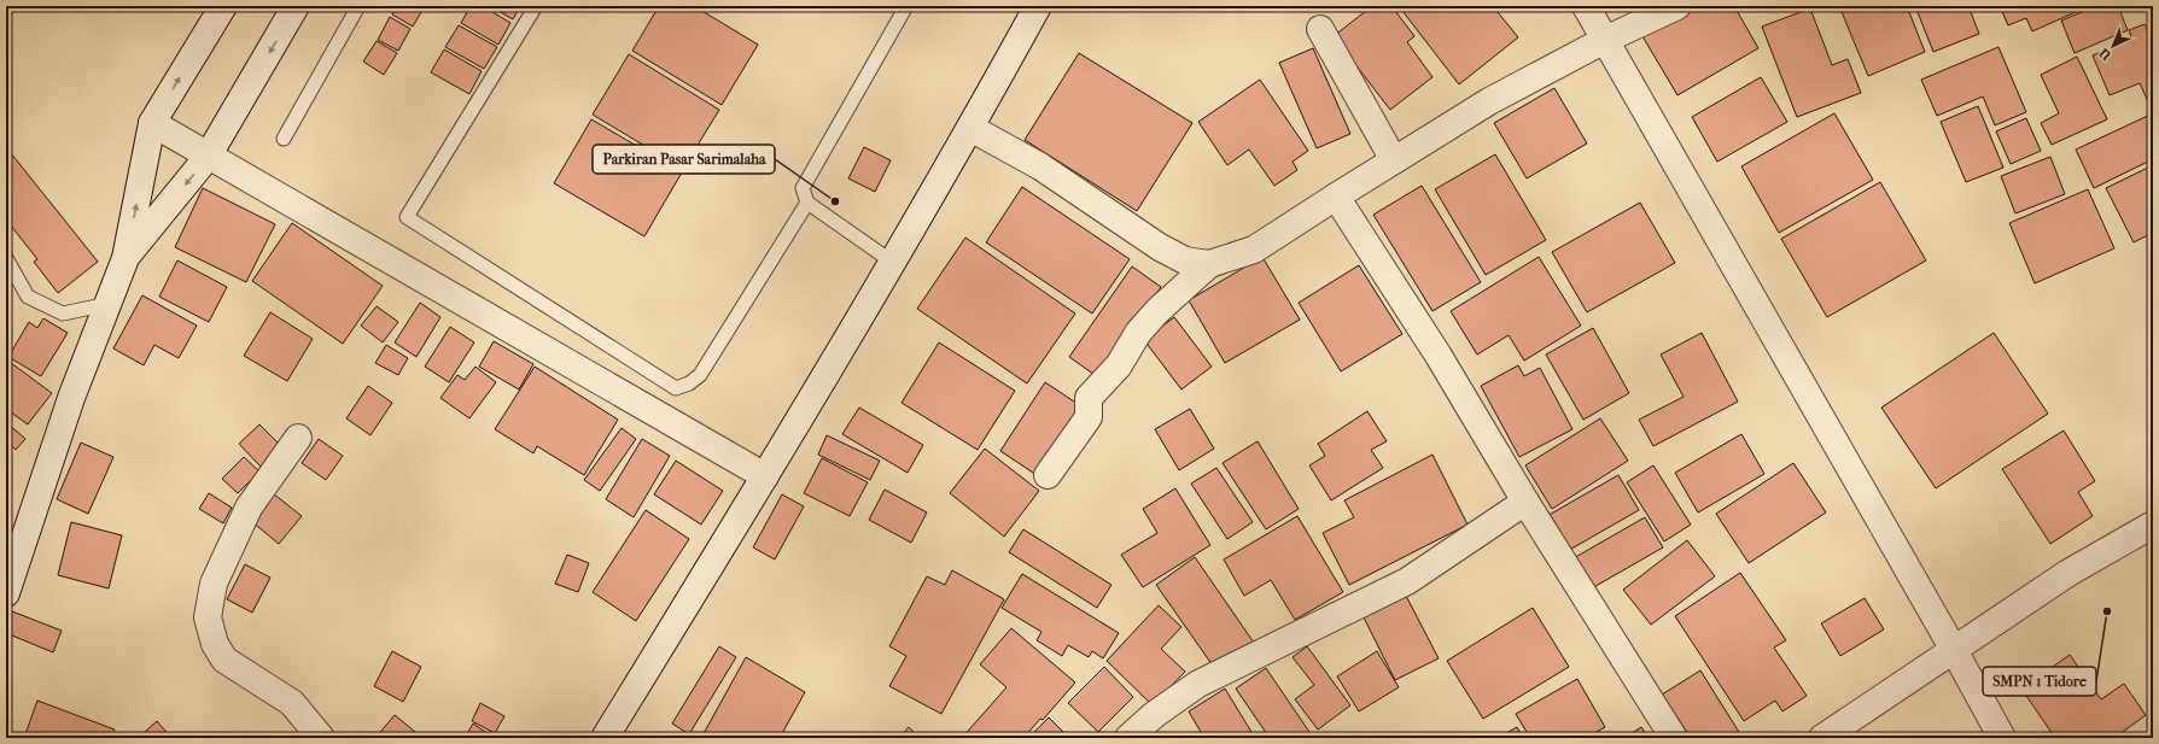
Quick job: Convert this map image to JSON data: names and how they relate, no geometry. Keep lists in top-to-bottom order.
{
  "places": ["Parkiran Pasar Sarimalaha", "SMPN 1 Tidore"],
  "north": "bottom left"
}
